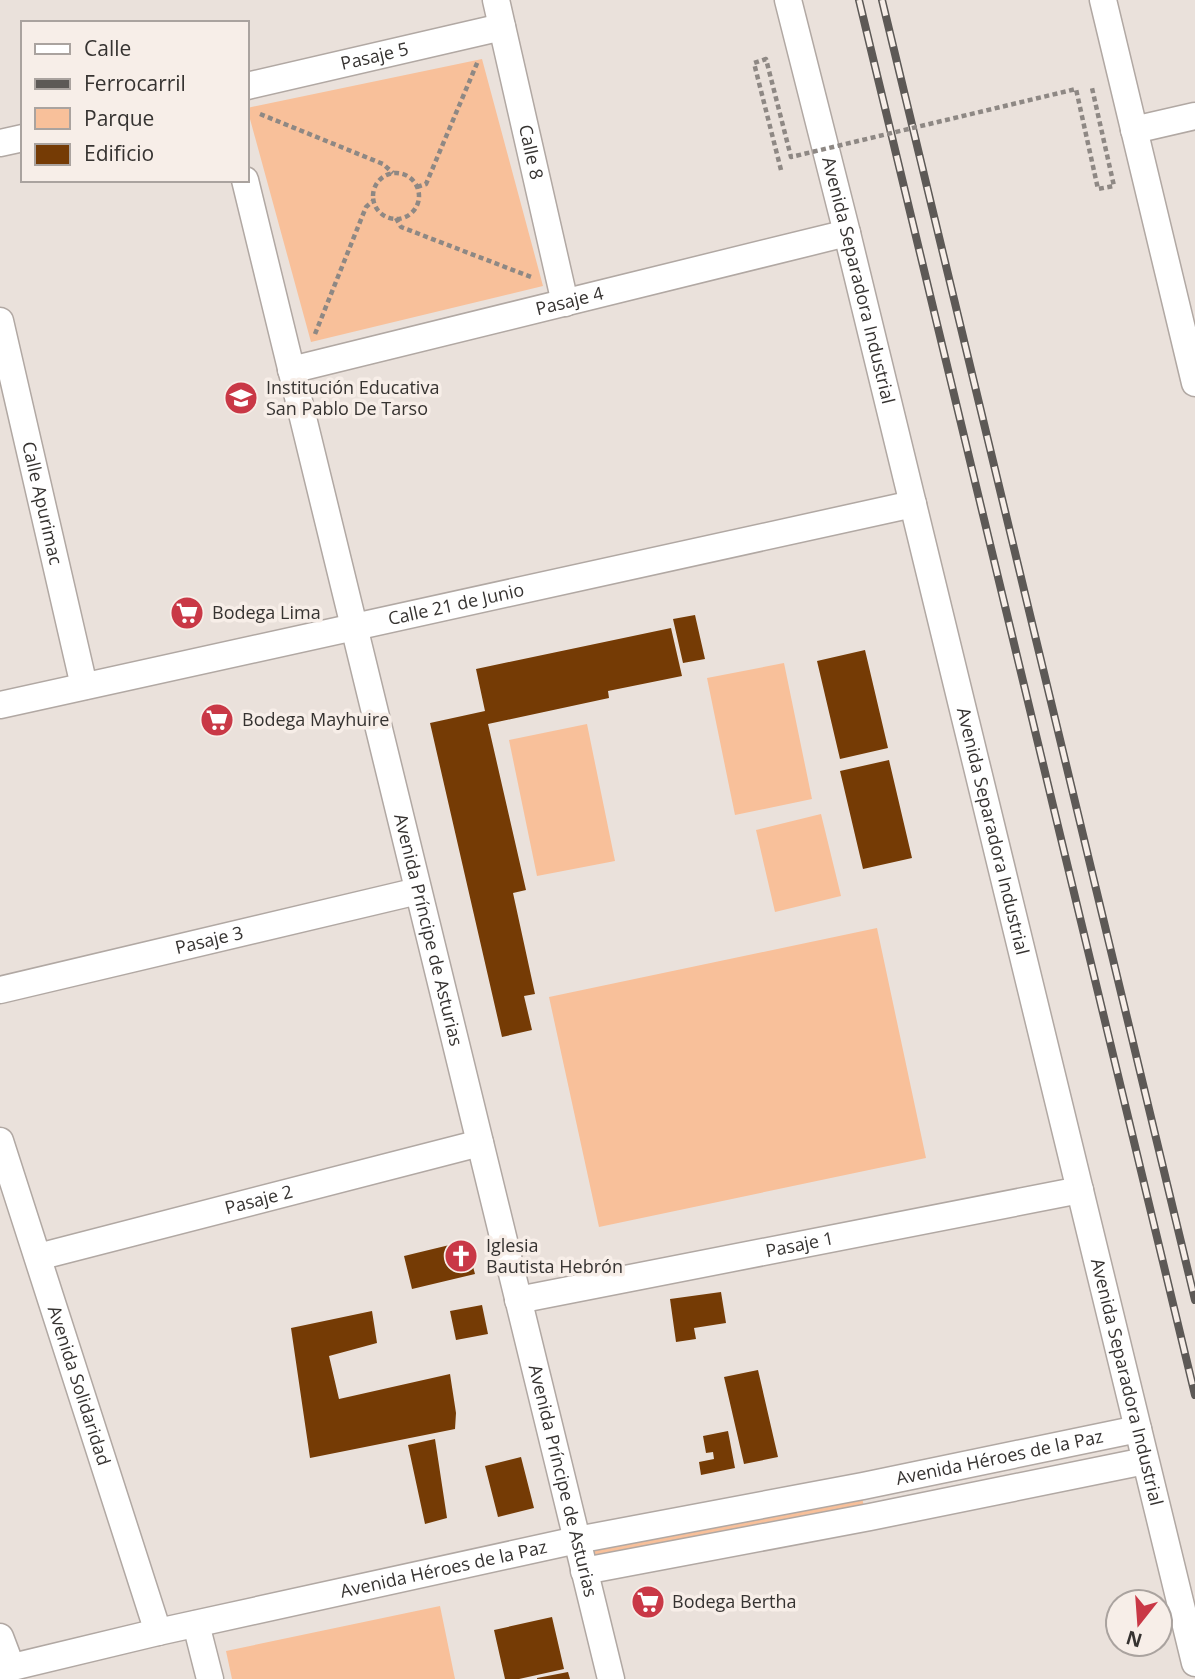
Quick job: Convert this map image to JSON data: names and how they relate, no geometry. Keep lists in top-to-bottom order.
{
  "streets": {
    "street": [
      "Pasaje 5",
      "Calle 8",
      "Avenida Separadora Industrial",
      "Pasaje 4",
      "Calle Apurimac",
      "Calle 21 de Junio",
      "Avenida Príncipe de Asturias",
      "Pasaje 3",
      "Pasaje 2",
      "Pasaje 1",
      "Avenida Solidaridad",
      "Avenida Héroes de la Paz"
    ]
  },
  "crossings": [
    ["Pasaje 5", "Calle 8"],
    ["Calle 8", "Pasaje 4"],
    ["Avenida Separadora Industrial", "Pasaje 4"],
    ["Avenida Separadora Industrial", "Calle 21 de Junio"],
    ["Avenida Separadora Industrial", "Pasaje 1"],
    ["Avenida Separadora Industrial", "Avenida Héroes de la Paz"],
    ["Pasaje 4", "Avenida Príncipe de Asturias"],
    ["Calle Apurimac", "Calle 21 de Junio"],
    ["Calle 21 de Junio", "Avenida Príncipe de Asturias"],
    ["Avenida Príncipe de Asturias", "Pasaje 3"],
    ["Avenida Príncipe de Asturias", "Pasaje 2"],
    ["Avenida Príncipe de Asturias", "Pasaje 1"],
    ["Avenida Príncipe de Asturias", "Avenida Héroes de la Paz"],
    ["Pasaje 2", "Avenida Solidaridad"],
    ["Avenida Solidaridad", "Avenida Héroes de la Paz"]
  ],
  "places": {
    "school or university": ["Institución Educativa San Pablo De Tarso"],
    "supermarket": ["Bodega Lima", "Bodega Mayhuire", "Bodega Bertha"],
    "church": ["Iglesia Bautista Hebrón"]
  },
  "legend": [
    "Calle",
    "Ferrocarril",
    "Parque",
    "Edificio"
  ],
  "north": "bottom"
}
